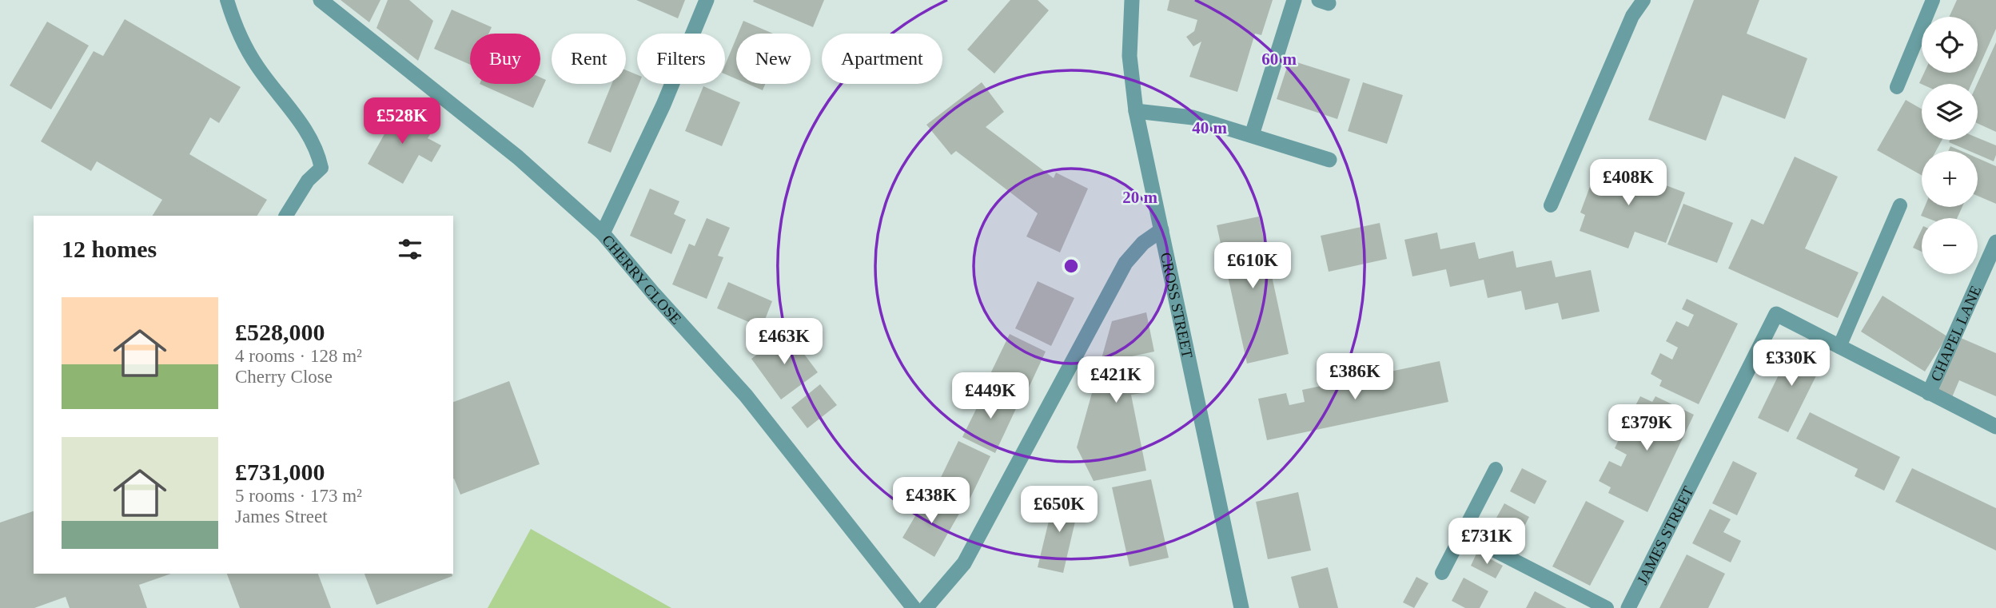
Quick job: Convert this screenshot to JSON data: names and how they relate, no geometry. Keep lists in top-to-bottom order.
{
  "streets": {
    "street": [
      "CHERRY CLOSE",
      "CROSS STREET",
      "CHAPEL LANE",
      "JAMES STREET"
    ]
  },
  "page": {
    "map_buttons": ["+", "−"],
    "chip": [
      "Buy",
      "Rent",
      "Filters",
      "New",
      "Apartment"
    ],
    "price": [
      "£528K",
      "£408K",
      "£610K",
      "£463K",
      "£330K",
      "£386K",
      "£421K",
      "£449K",
      "£379K",
      "£438K",
      "£650K",
      "£731K"
    ],
    "heading": "12 homes",
    "list": [
      {
        "name": "£528,000",
        "note": "4 rooms · 128 m² · Cherry Close"
      },
      {
        "name": "£731,000",
        "note": "5 rooms · 173 m² · James Street"
      }
    ]
  },
  "rings": ["60 m", "40 m", "20 m"]
}
